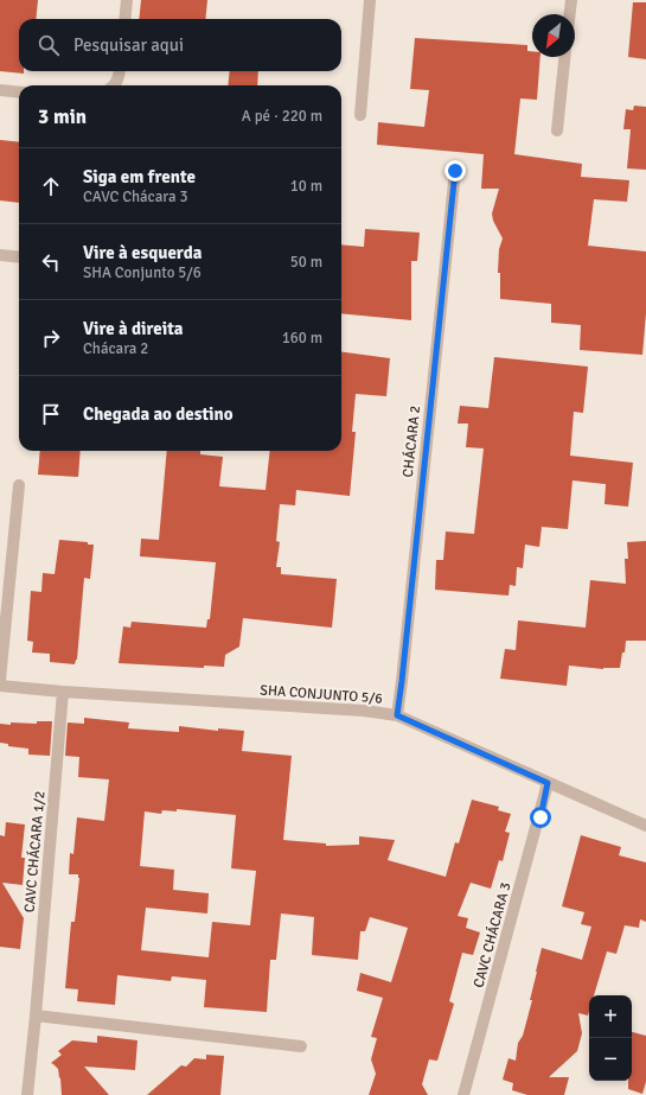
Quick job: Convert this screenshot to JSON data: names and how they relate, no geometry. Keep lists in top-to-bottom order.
{
  "streets": {
    "street": [
      "CHÁCARA 2",
      "SHA CONJUNTO 5/6",
      "CAVC CHÁCARA 1/2",
      "CAVC CHÁCARA 3"
    ]
  },
  "crossings": [
    ["CHÁCARA 2", "SHA CONJUNTO 5/6"],
    ["SHA CONJUNTO 5/6", "CAVC CHÁCARA 1/2"],
    ["SHA CONJUNTO 5/6", "CAVC CHÁCARA 3"]
  ],
  "north": "bottom left",
  "page": {
    "search": "Pesquisar aqui",
    "heading": ["3 min", "A pé · 220 m"],
    "list": [
      ["Siga em frente", "CAVC Chácara 3", "10 m"],
      ["Vire à esquerda", "SHA Conjunto 5/6", "50 m"],
      ["Vire à direita", "Chácara 2", "160 m"],
      "Chegada ao destino"
    ],
    "map_buttons": ["+", "−"]
  }
}
